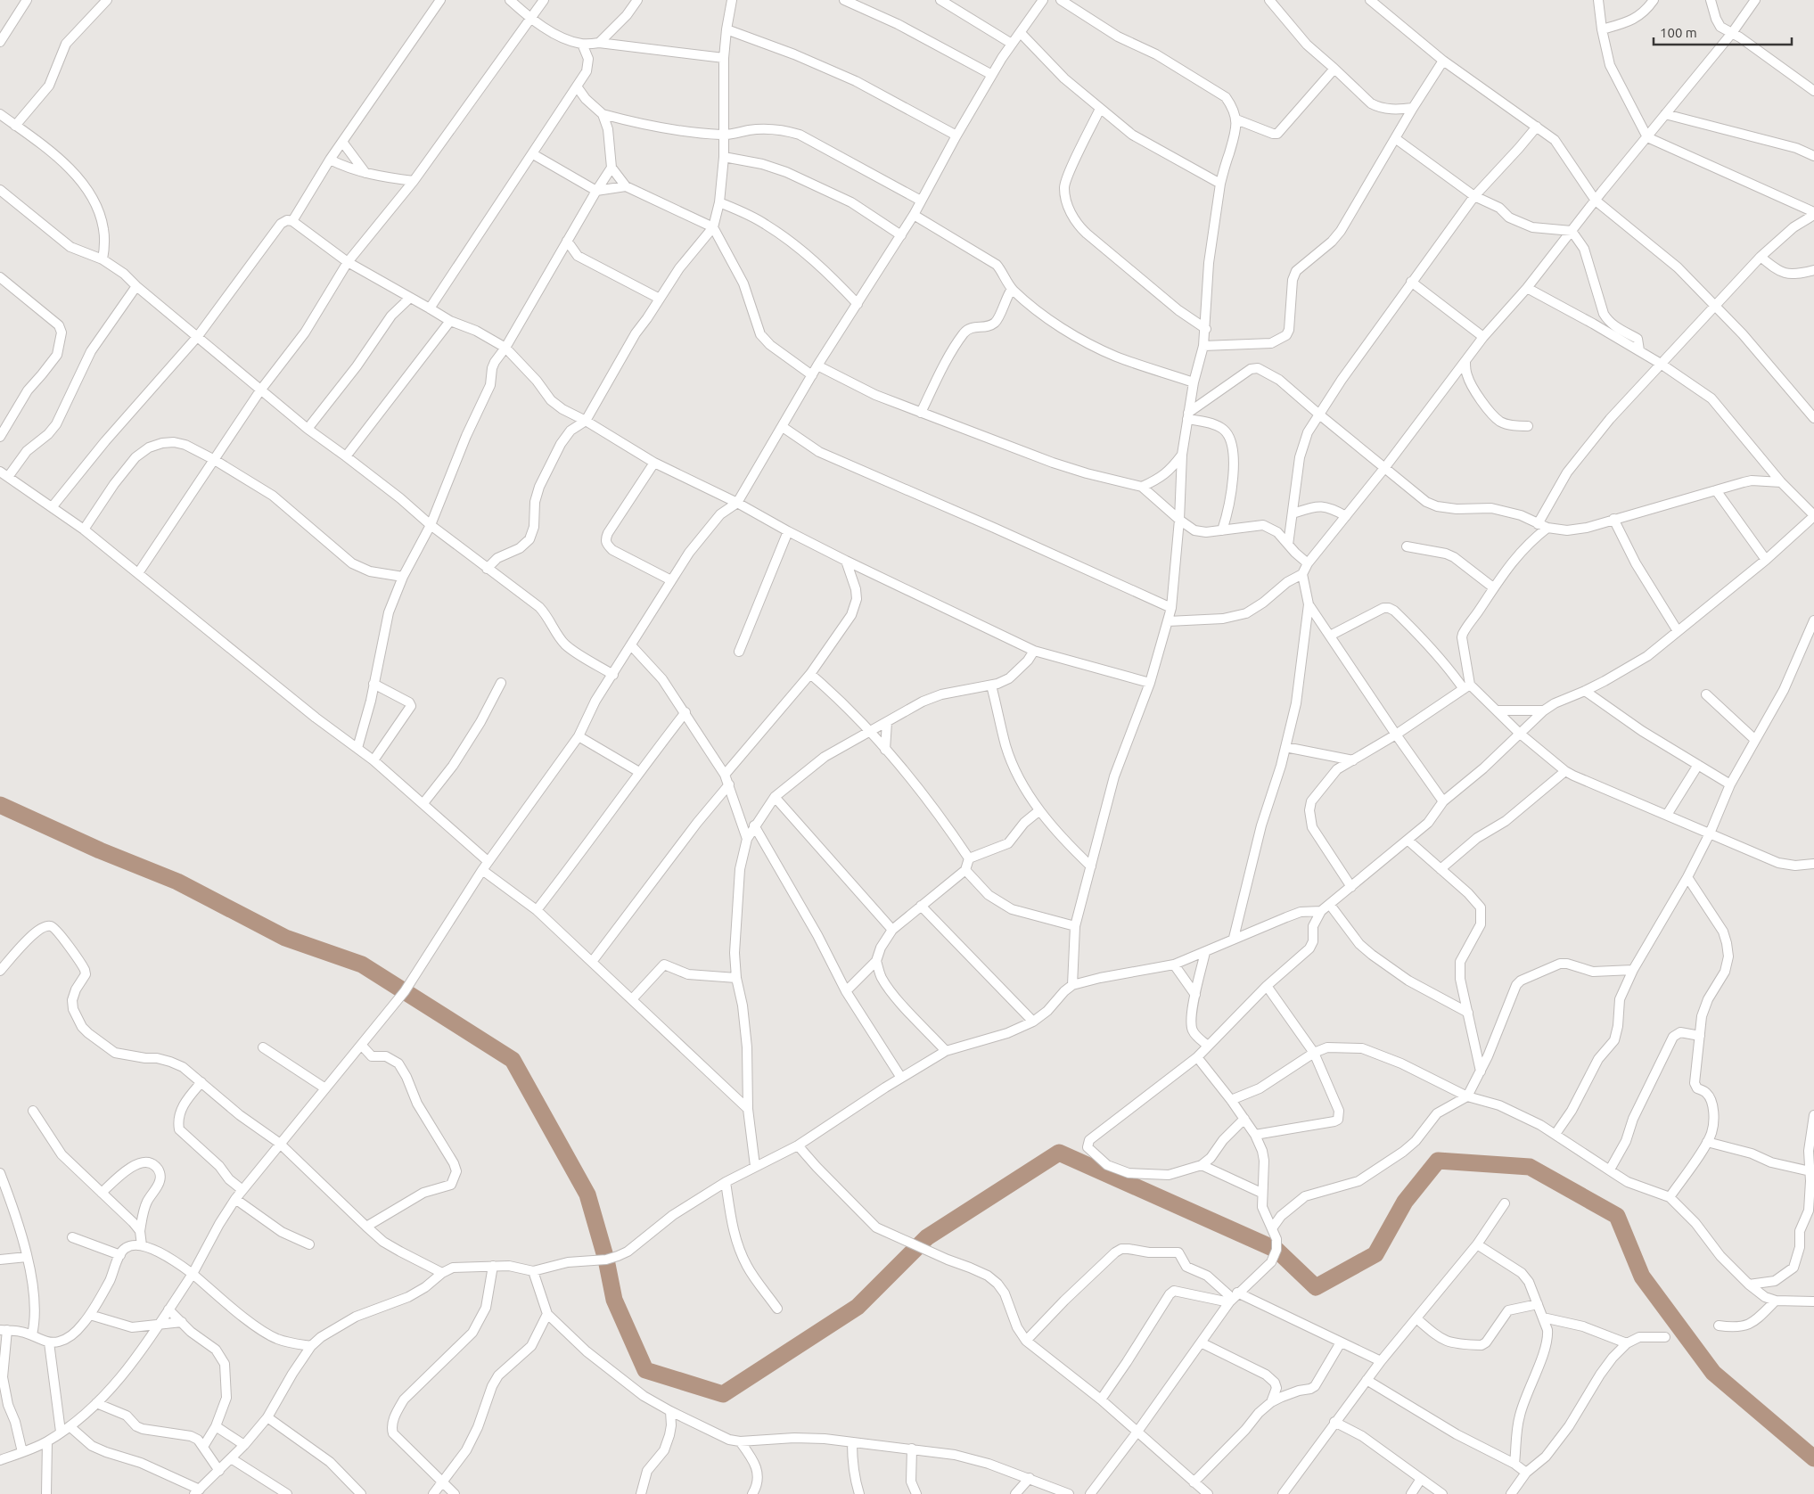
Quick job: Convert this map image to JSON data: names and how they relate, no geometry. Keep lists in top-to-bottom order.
{
  "scale_bar": "100 m"
}
